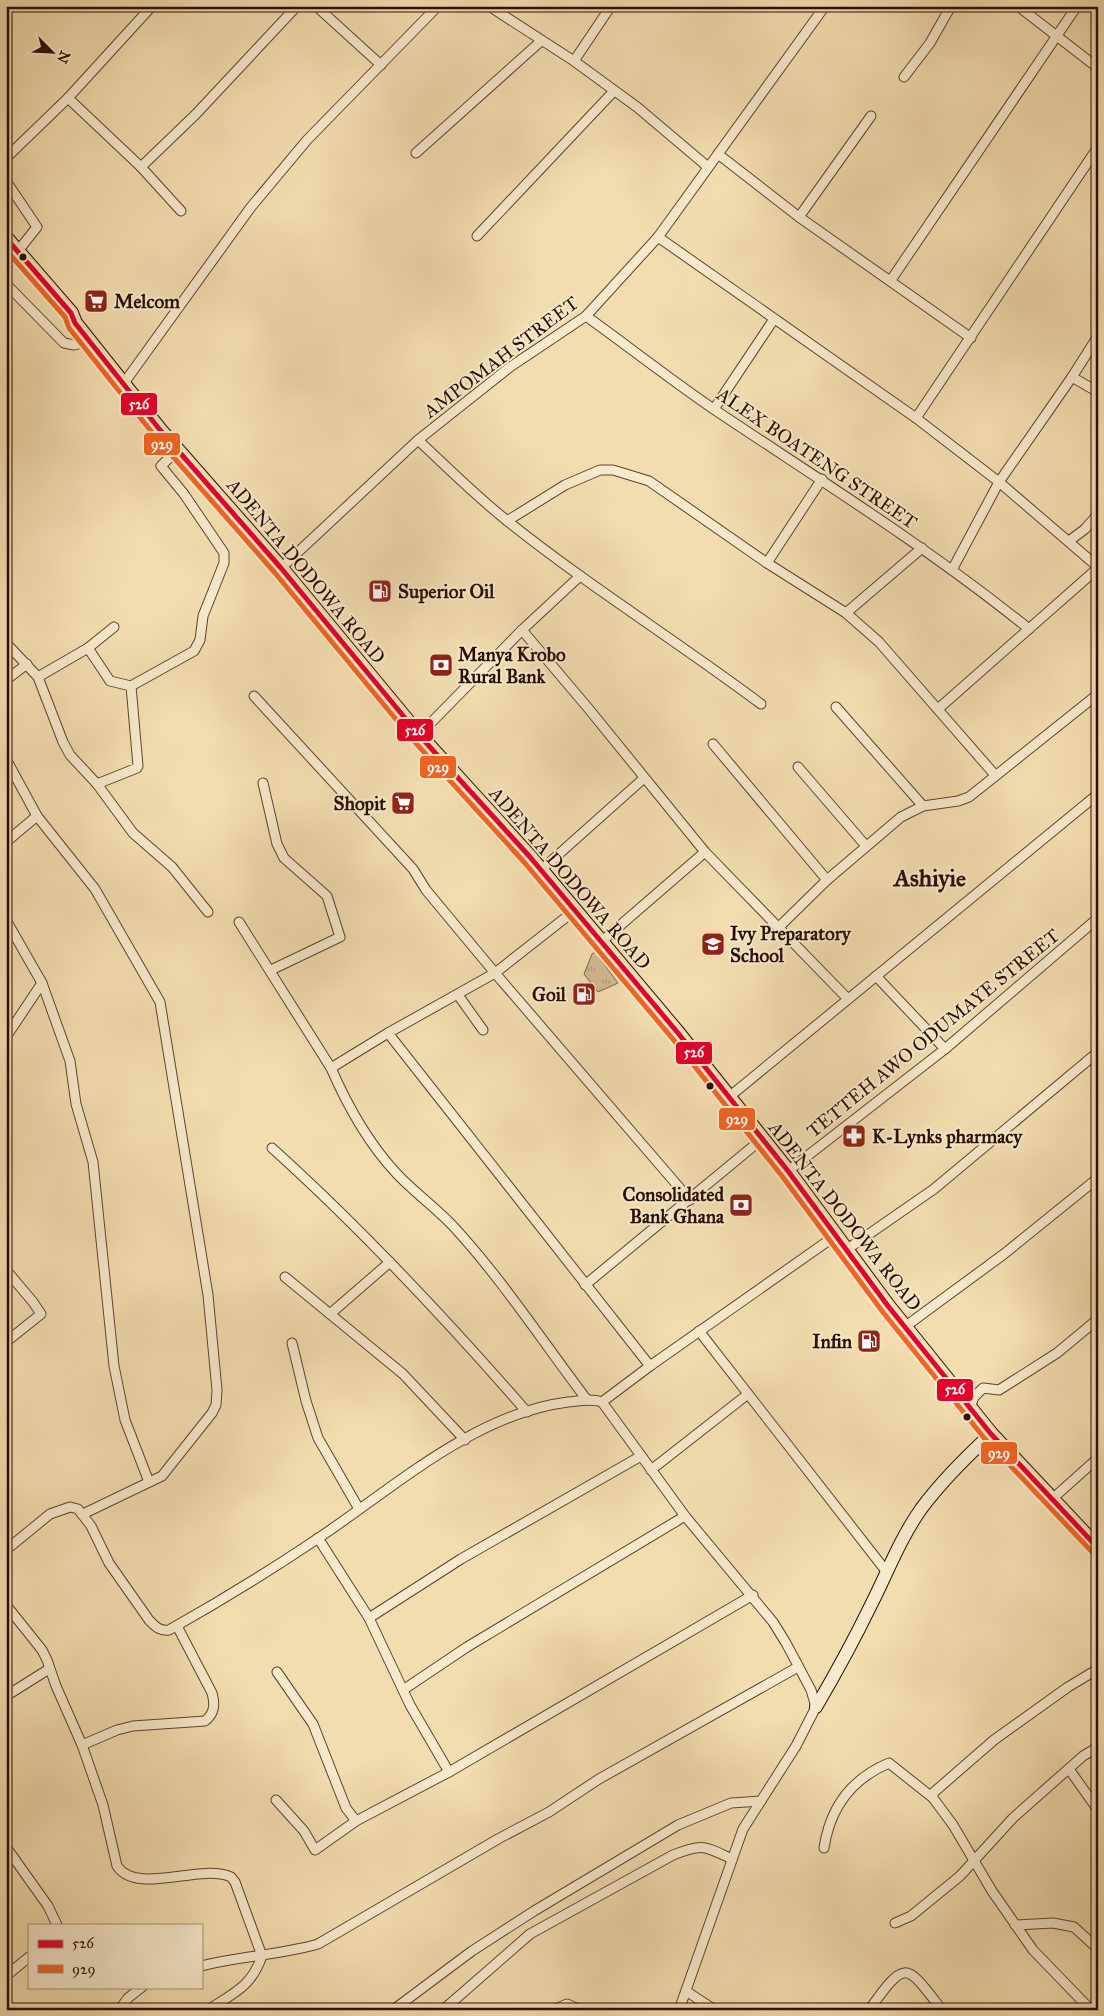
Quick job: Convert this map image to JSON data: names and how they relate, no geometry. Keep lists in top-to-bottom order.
{
  "streets": {
    "main road": ["ADENTA DODOWA ROAD"],
    "street": ["AMPOMAH STREET", "ALEX BOATENG STREET", "TETTEH AWO ODUMAYE STREET"]
  },
  "crossings": [
    ["AMPOMAH STREET", "ALEX BOATENG STREET"],
    ["AMPOMAH STREET", "ADENTA DODOWA ROAD"],
    ["ADENTA DODOWA ROAD", "TETTEH AWO ODUMAYE STREET"]
  ],
  "districts": ["Ashiyie"],
  "places": {
    "supermarket": ["Melcom", "Shopit"],
    "fuel station": ["Superior Oil", "Goil", "Infin"],
    "bank": ["Manya Krobo Rural Bank", "Consolidated Bank Ghana"],
    "school or university": ["Ivy Preparatory School"],
    "pharmacy": ["K-Lynks pharmacy"]
  },
  "lines": ["transit line 526", "transit line 929"],
  "legend": ["526", "929"],
  "north": "bottom right"
}
